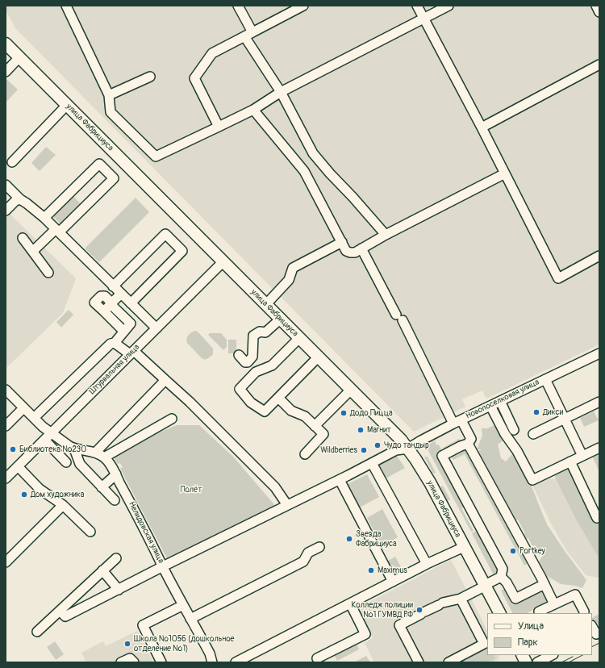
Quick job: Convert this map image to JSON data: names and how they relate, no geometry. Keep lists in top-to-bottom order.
{
  "streets": {
    "main road": ["улица Фабрициуса"],
    "street": ["Штурвальная улица", "Новопоселковая улица", "Нелидовская улица"]
  },
  "crossings": [
    ["улица Фабрициуса", "Штурвальная улица"],
    ["улица Фабрициуса", "Новопоселковая улица"],
    ["Штурвальная улица", "Нелидовская улица"],
    ["Новопоселковая улица", "Нелидовская улица"]
  ],
  "parks": ["Полёт"],
  "places": [
    "Дикси",
    "Додо Пицца",
    "Магнит",
    "Чудо тандыр",
    "Библиотека №230",
    "Wildberries",
    "Дом художника",
    "Звезда Фабрициуса",
    "Portkey",
    "Maximus",
    "Колледж полиции №1 ГУМВД РФ",
    "Школа №1056 (дошкольное отделение №1)"
  ],
  "legend": ["Улица", "Парк"]
}
